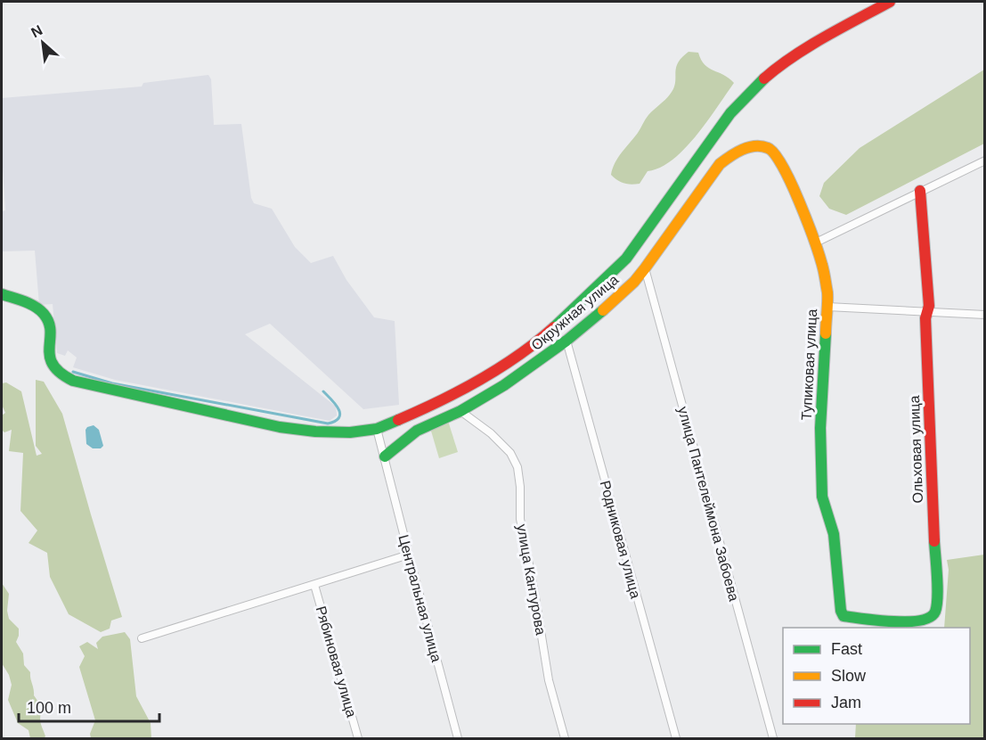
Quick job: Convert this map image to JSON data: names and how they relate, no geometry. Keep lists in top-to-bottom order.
{
  "streets": {
    "street": [
      "Окружная улица",
      "Тупиковая улица",
      "Ольховая улица",
      "улица Пантелеймона Забоева",
      "Родниковая улица",
      "улица Кантурова",
      "Центральная улица",
      "Рябиновая улица"
    ]
  },
  "crossings": [
    ["Окружная улица", "Тупиковая улица"],
    ["Окружная улица", "улица Пантелеймона Забоева"],
    ["Окружная улица", "Родниковая улица"],
    ["Окружная улица", "улица Кантурова"],
    ["Окружная улица", "Центральная улица"],
    ["Тупиковая улица", "Ольховая улица"]
  ],
  "legend": ["Fast", "Slow", "Jam"],
  "scale_bar": "100 m",
  "north": "top left"
}
